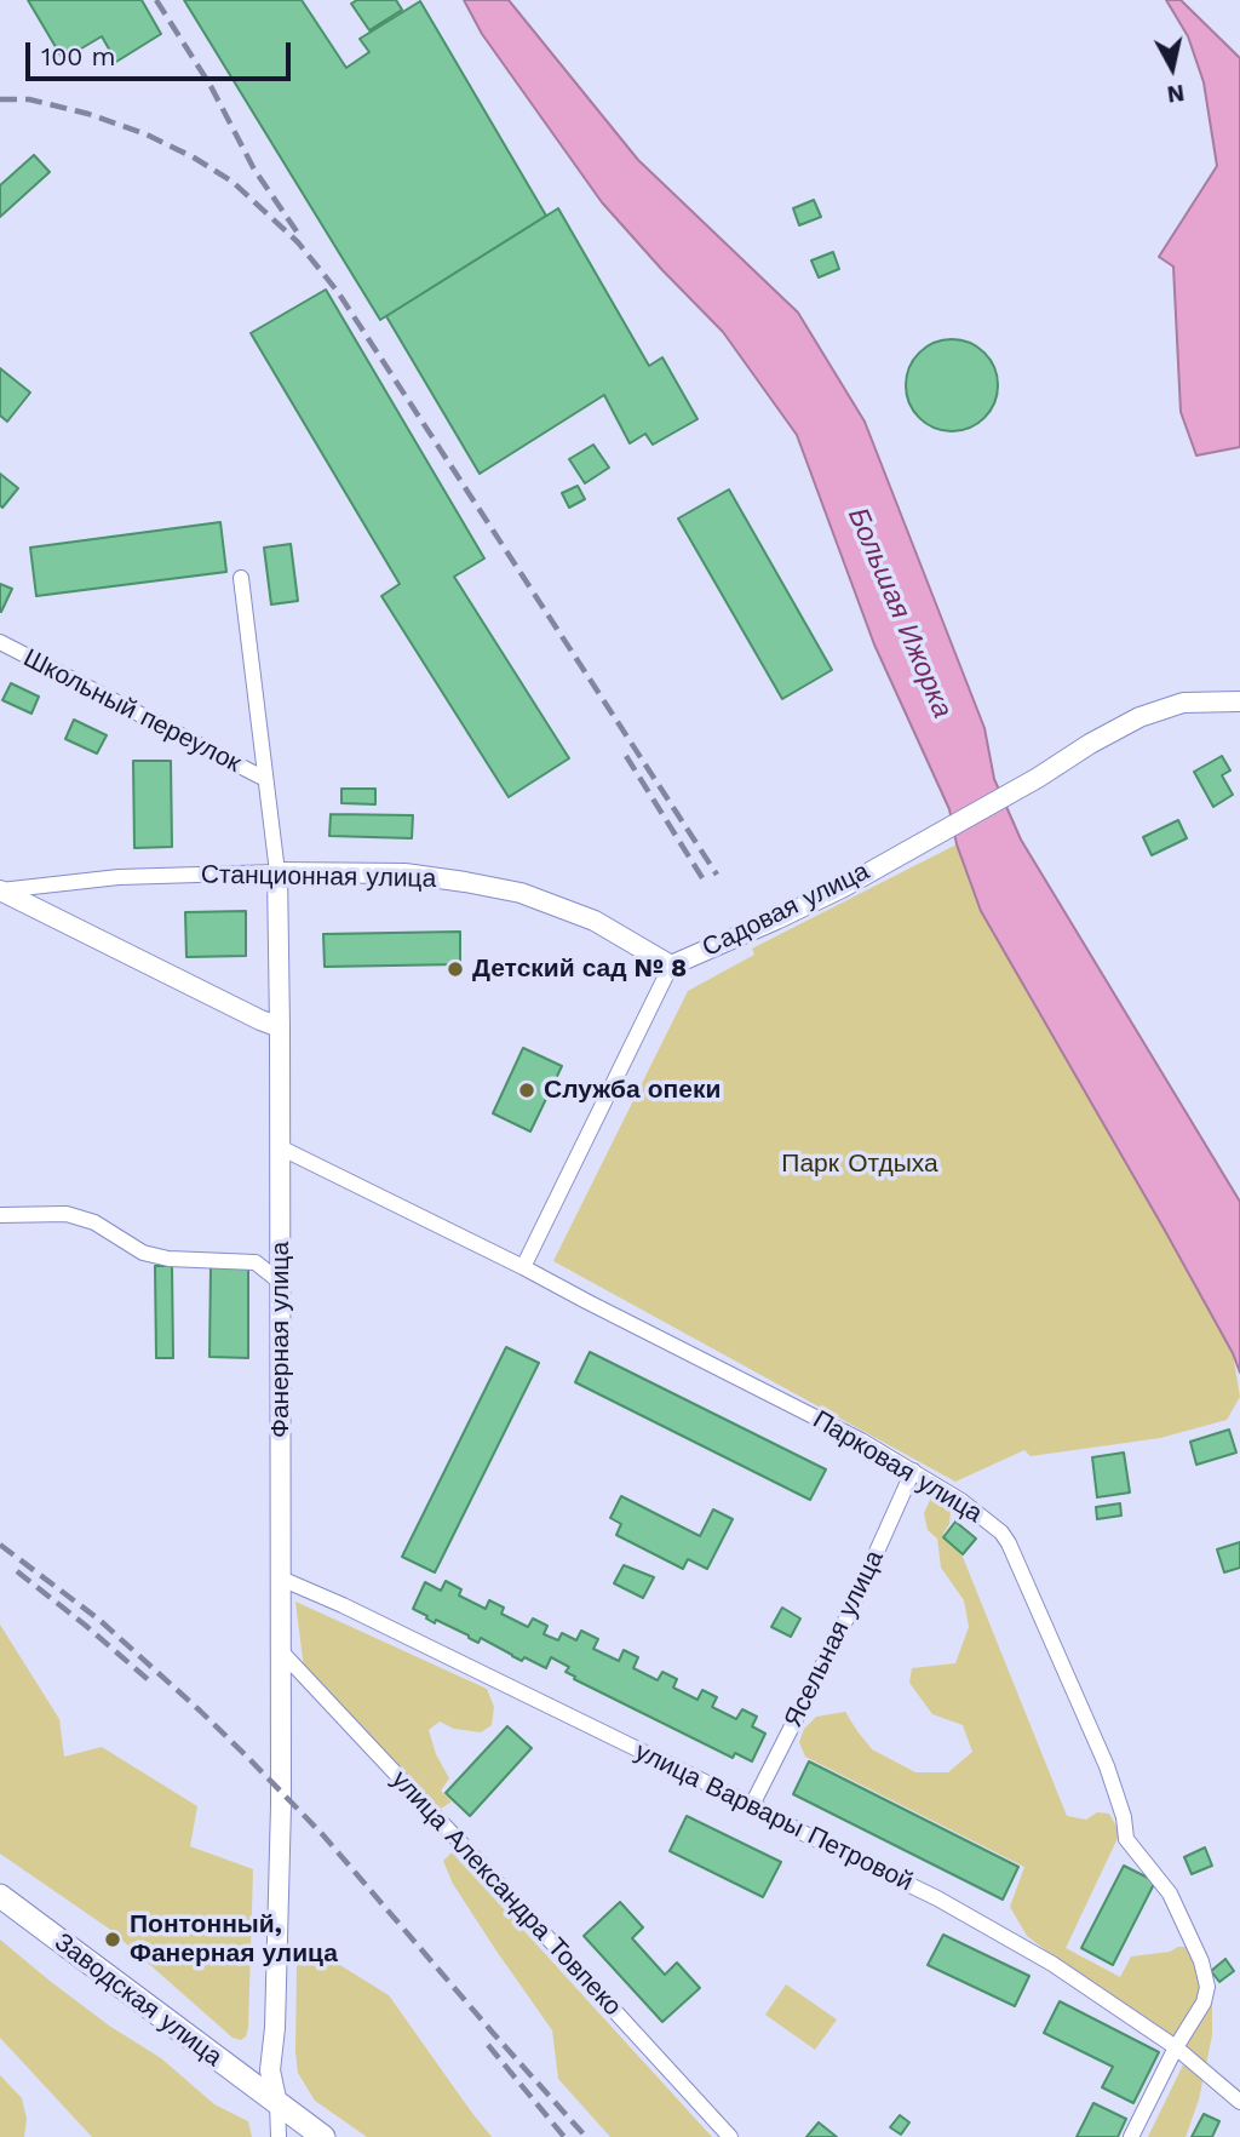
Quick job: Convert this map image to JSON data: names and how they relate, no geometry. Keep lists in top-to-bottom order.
{
  "streets": {
    "main road": ["Заводская улица"],
    "street": [
      "Школьный переулок",
      "Станционная улица",
      "Садовая улица",
      "Фанерная улица",
      "Парковая улица",
      "Ясельная улица",
      "улица Варвары Петровой",
      "улица Александра Товпеко"
    ]
  },
  "crossings": [
    ["Школьный переулок", "Фанерная улица"],
    ["Станционная улица", "Садовая улица"],
    ["Станционная улица", "Фанерная улица"],
    ["Фанерная улица", "Парковая улица"],
    ["Фанерная улица", "улица Варвары Петровой"],
    ["Фанерная улица", "улица Александра Товпеко"],
    ["Фанерная улица", "Заводская улица"],
    ["Парковая улица", "Ясельная улица"],
    ["Парковая улица", "улица Варвары Петровой"],
    ["Ясельная улица", "улица Варвары Петровой"]
  ],
  "water": ["Большая Ижорка"],
  "parks": ["Парк Отдыха"],
  "places": ["Детский сад № 8", "Служба опеки", "Понтонный, Фанерная улица"],
  "scale_bar": "100 m",
  "north": "bottom"
}
